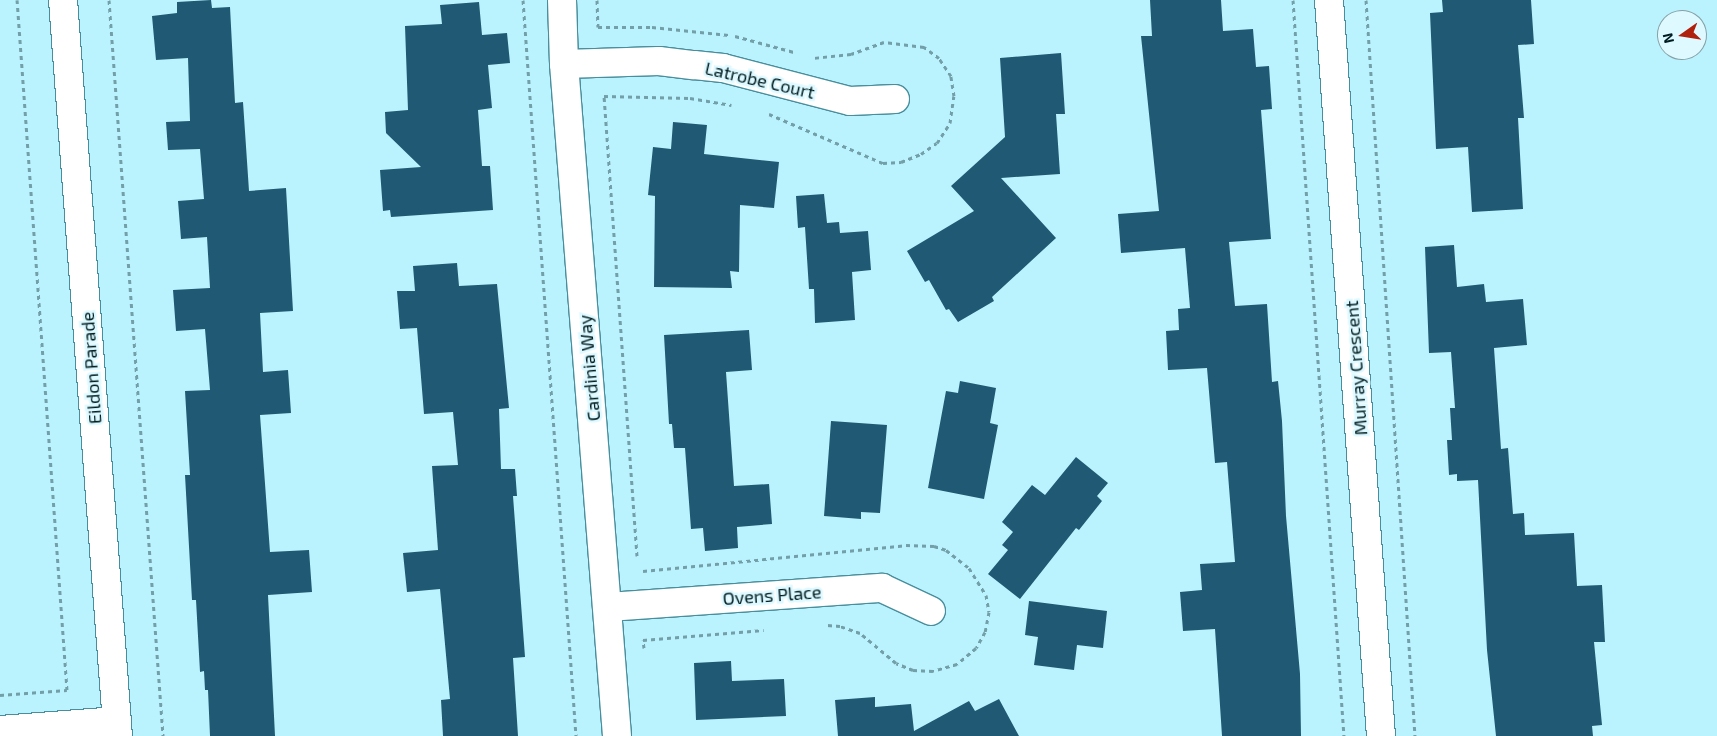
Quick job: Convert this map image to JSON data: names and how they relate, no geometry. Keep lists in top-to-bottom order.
{
  "streets": {
    "street": [
      "Latrobe Court",
      "Eildon Parade",
      "Cardinia Way",
      "Murray Crescent",
      "Ovens Place"
    ]
  },
  "crossings": [
    ["Latrobe Court", "Cardinia Way"],
    ["Cardinia Way", "Ovens Place"]
  ],
  "north": "left"
}
